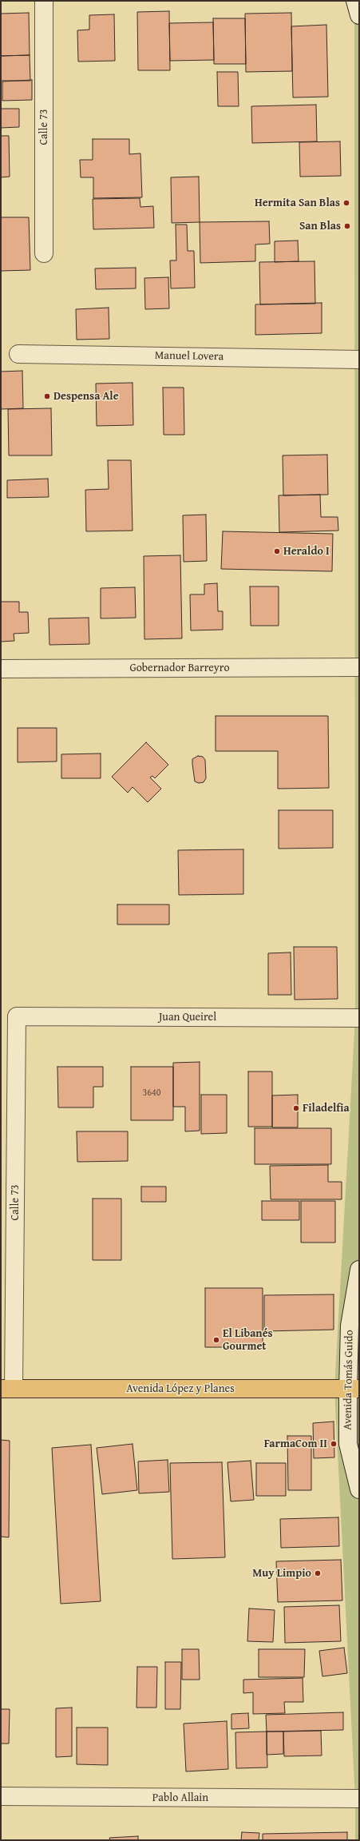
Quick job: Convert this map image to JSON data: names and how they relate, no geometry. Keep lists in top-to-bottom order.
{
  "streets": {
    "main road": ["Avenida López y Planes"],
    "street": [
      "Calle 73",
      "Manuel Lovera",
      "Gobernador Barreyro",
      "Juan Queirel",
      "Avenida Tomás Guido",
      "Pablo Allain"
    ]
  },
  "crossings": [
    ["Calle 73", "Juan Queirel"],
    ["Calle 73", "Avenida López y Planes"],
    ["Avenida Tomás Guido", "Avenida López y Planes"]
  ],
  "places": [
    "Hermita San Blas",
    "San Blas",
    "Despensa Ale",
    "Heraldo I",
    "Filadelfia",
    "El Libanés Gourmet",
    "FarmaCom II",
    "Muy Limpio"
  ],
  "house_numbers": ["3640"]
}
